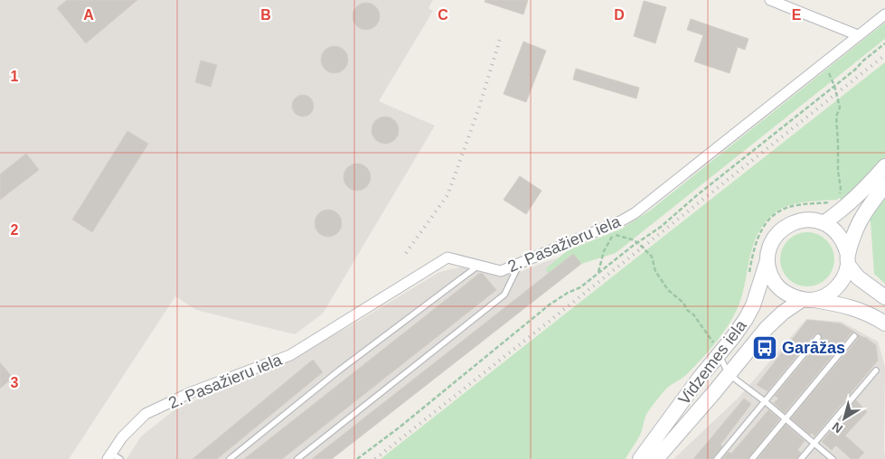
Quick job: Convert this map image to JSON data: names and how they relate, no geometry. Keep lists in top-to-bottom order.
{
  "streets": {
    "street": ["2. Pasažieru iela", "Vidzemes iela"]
  },
  "places": {
    "bus stop": ["Garāžas"]
  },
  "north": "bottom left",
  "grid": {
    "columns": [
      "A",
      "B",
      "C",
      "D",
      "E"
    ],
    "rows": ["1", "2", "3"]
  }
}
